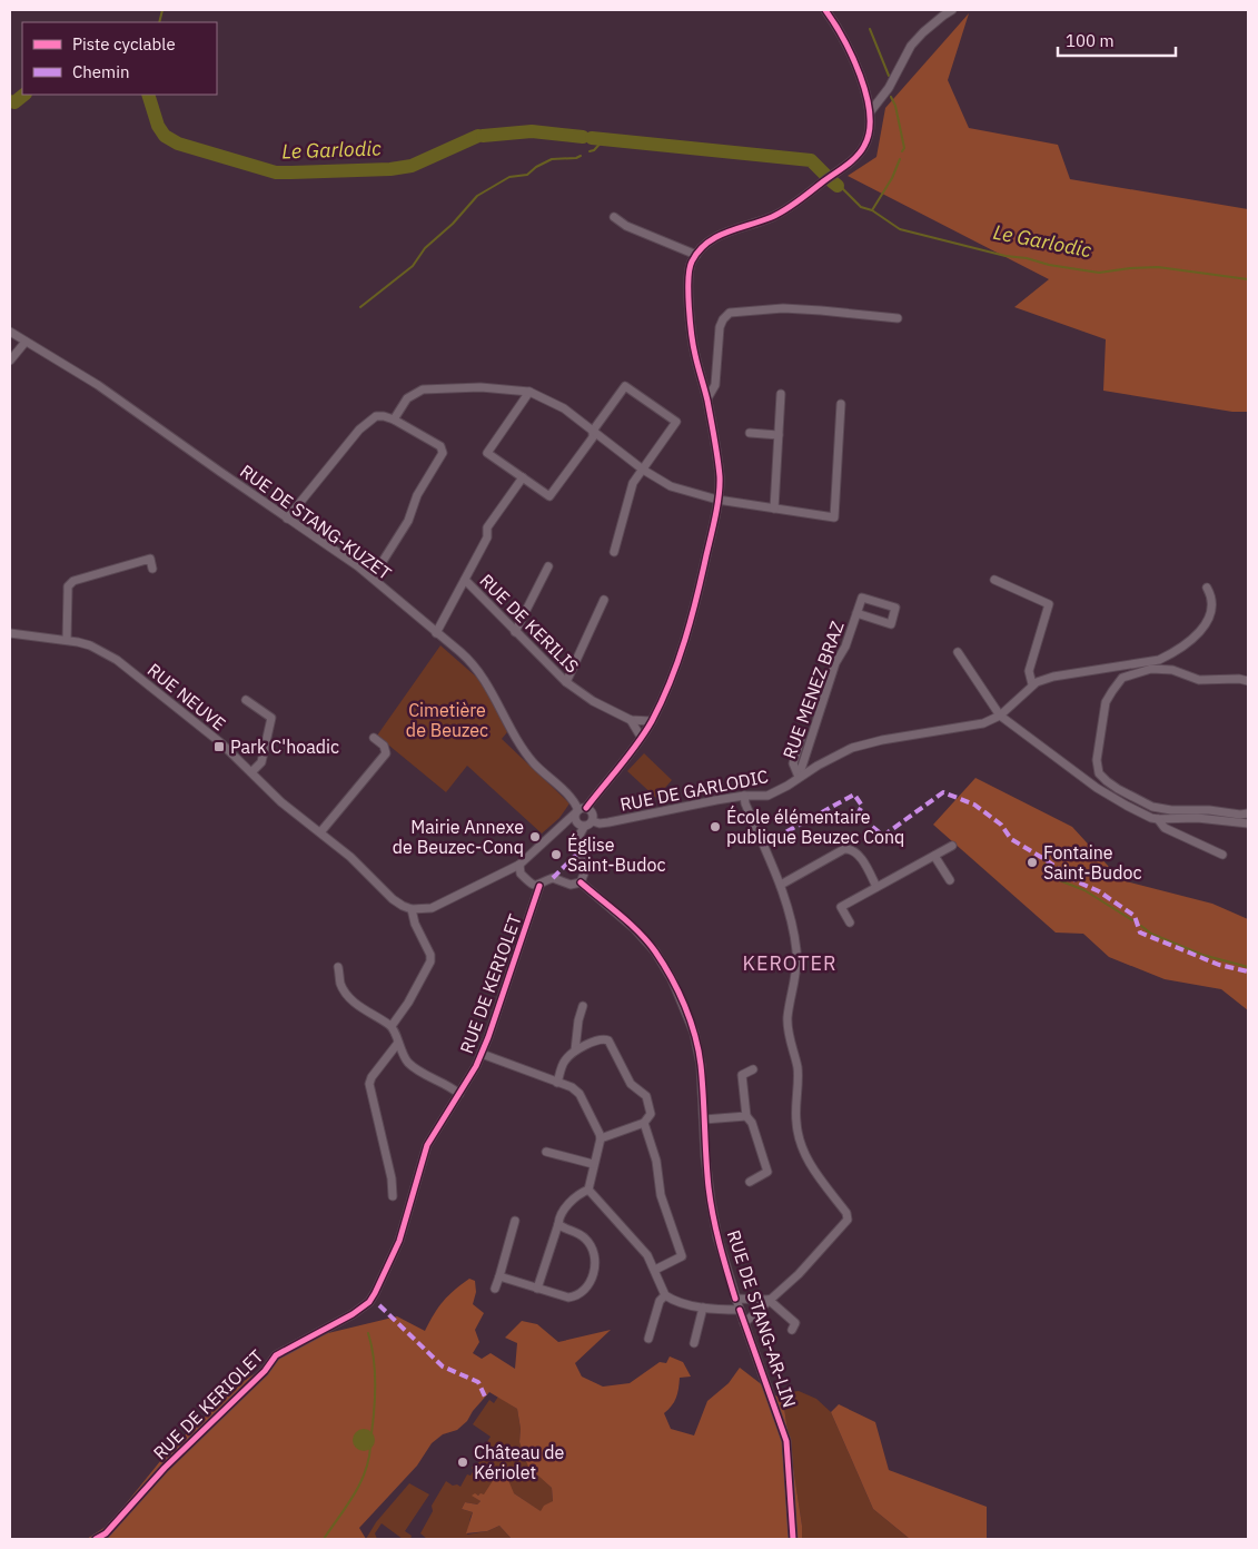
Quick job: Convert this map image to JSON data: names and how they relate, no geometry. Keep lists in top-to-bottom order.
{
  "streets": {
    "street": [
      "RUE DE STANG-KUZET",
      "RUE DE KERILIS",
      "RUE MENEZ BRAZ",
      "RUE NEUVE",
      "RUE DE GARLODIC",
      "RUE DE KERIOLET",
      "RUE DE STANG-AR-LIN"
    ]
  },
  "crossings": [
    ["RUE DE STANG-KUZET", "RUE DE GARLODIC"],
    ["RUE MENEZ BRAZ", "RUE DE GARLODIC"]
  ],
  "districts": ["KEROTER"],
  "water": ["Le Garlodic"],
  "parks": ["Cimetière de Beuzec"],
  "places": {
    "transit": ["Park C'hoadic"],
    "other": [
      "École élémentaire publique Beuzec Conq",
      "Mairie Annexe de Beuzec-Conq",
      "Église Saint-Budoc",
      "Fontaine Saint-Budoc",
      "Château de Kériolet"
    ]
  },
  "legend": ["Piste cyclable", "Chemin"],
  "scale_bar": "100 m"
}
